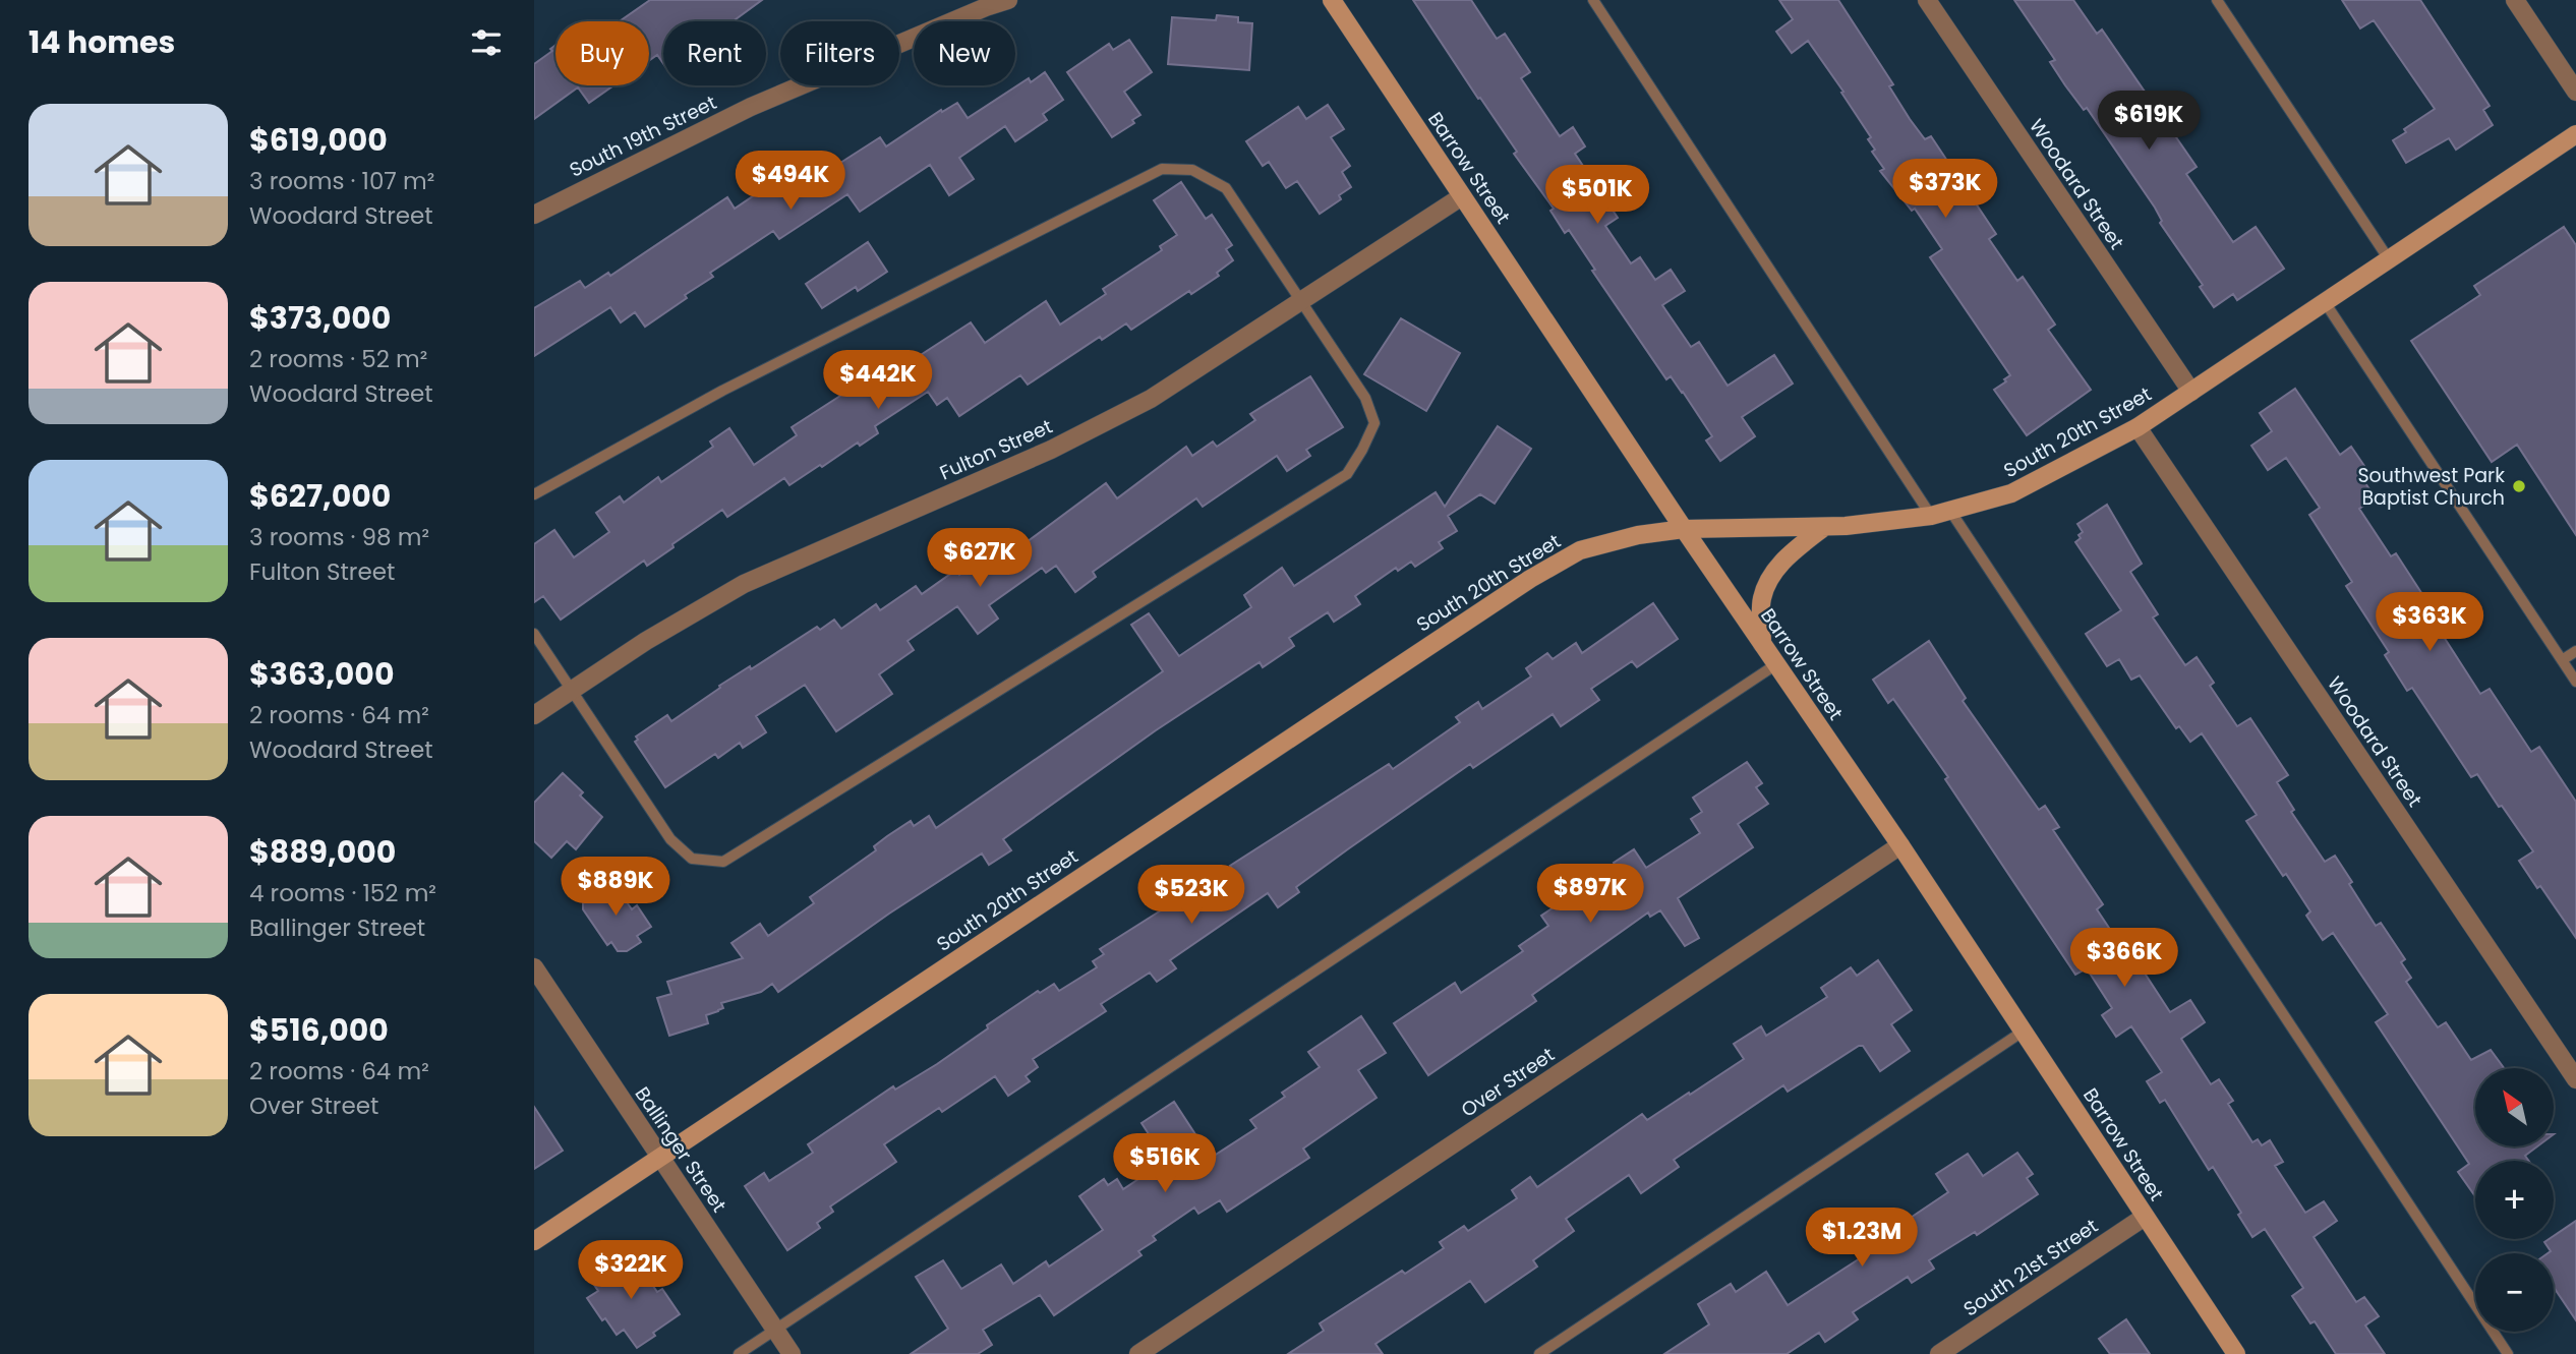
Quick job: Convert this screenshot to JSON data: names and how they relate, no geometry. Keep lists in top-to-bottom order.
{
  "streets": {
    "street": [
      "South 19th Street",
      "Barrow Street",
      "Woodard Street",
      "South 20th Street",
      "Fulton Street",
      "Over Street",
      "Ballinger Street",
      "South 21st Street"
    ]
  },
  "crossings": [
    ["Barrow Street", "South 20th Street"],
    ["Barrow Street", "Fulton Street"],
    ["Barrow Street", "Over Street"],
    ["Barrow Street", "South 21st Street"],
    ["Woodard Street", "South 20th Street"],
    ["South 20th Street", "Ballinger Street"]
  ],
  "places": ["Southwest Park Baptist Church"],
  "north": "top left",
  "page": {
    "heading": "14 homes",
    "chip": [
      "Buy",
      "Rent",
      "Filters",
      "New"
    ],
    "list": [
      {
        "name": "$619,000",
        "note": "3 rooms · 107 m² · Woodard Street"
      },
      {
        "name": "$373,000",
        "note": "2 rooms · 52 m² · Woodard Street"
      },
      {
        "name": "$627,000",
        "note": "3 rooms · 98 m² · Fulton Street"
      },
      {
        "name": "$363,000",
        "note": "2 rooms · 64 m² · Woodard Street"
      },
      {
        "name": "$889,000",
        "note": "4 rooms · 152 m² · Ballinger Street"
      },
      {
        "name": "$516,000",
        "note": "2 rooms · 64 m² · Over Street"
      }
    ],
    "price": [
      "$619K",
      "$494K",
      "$373K",
      "$501K",
      "$442K",
      "$627K",
      "$363K",
      "$889K",
      "$897K",
      "$523K",
      "$366K",
      "$516K",
      "$1.23M",
      "$322K"
    ],
    "map_buttons": ["+", "−"]
  }
}
